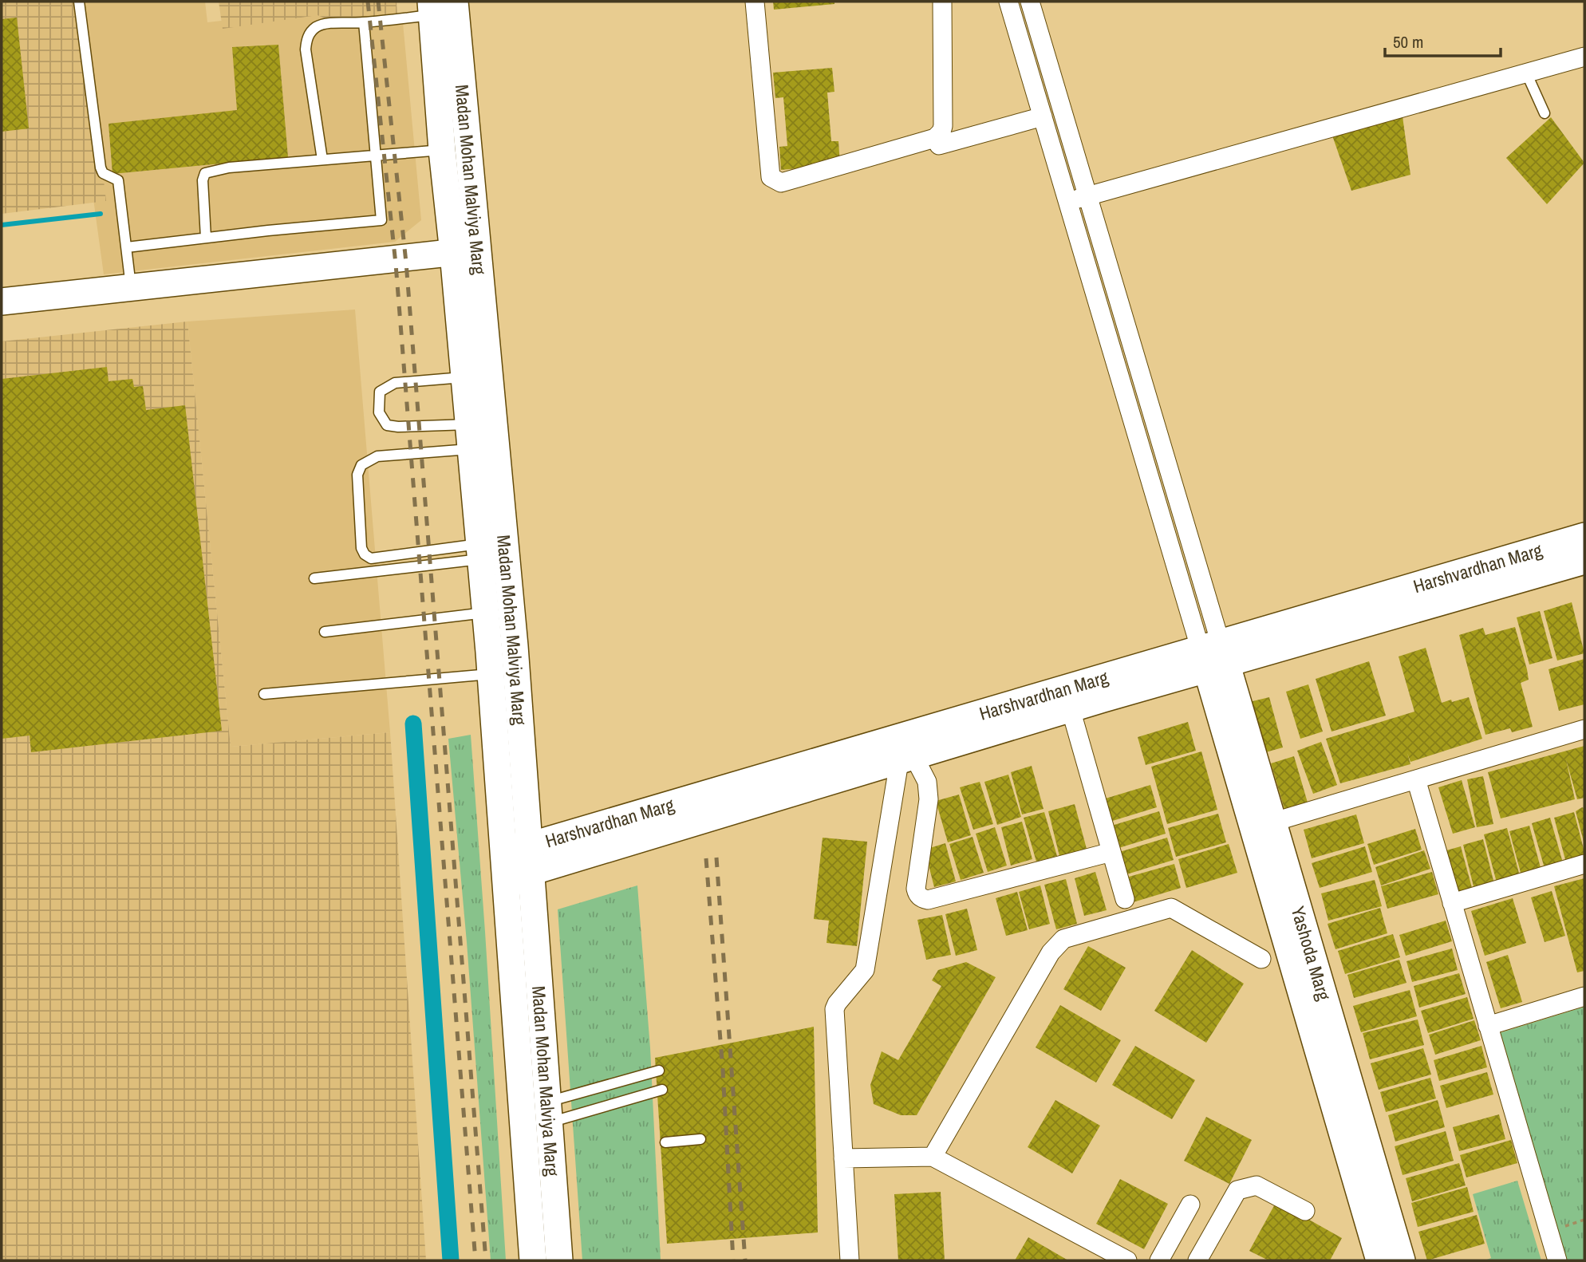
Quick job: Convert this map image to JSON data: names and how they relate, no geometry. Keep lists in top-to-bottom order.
{
  "streets": {
    "street": ["Madan Mohan Malviya Marg", "Harshvardhan Marg", "Yashoda Marg"]
  },
  "crossings": [
    ["Madan Mohan Malviya Marg", "Harshvardhan Marg"],
    ["Harshvardhan Marg", "Yashoda Marg"]
  ],
  "scale_bar": "50 m"
}
